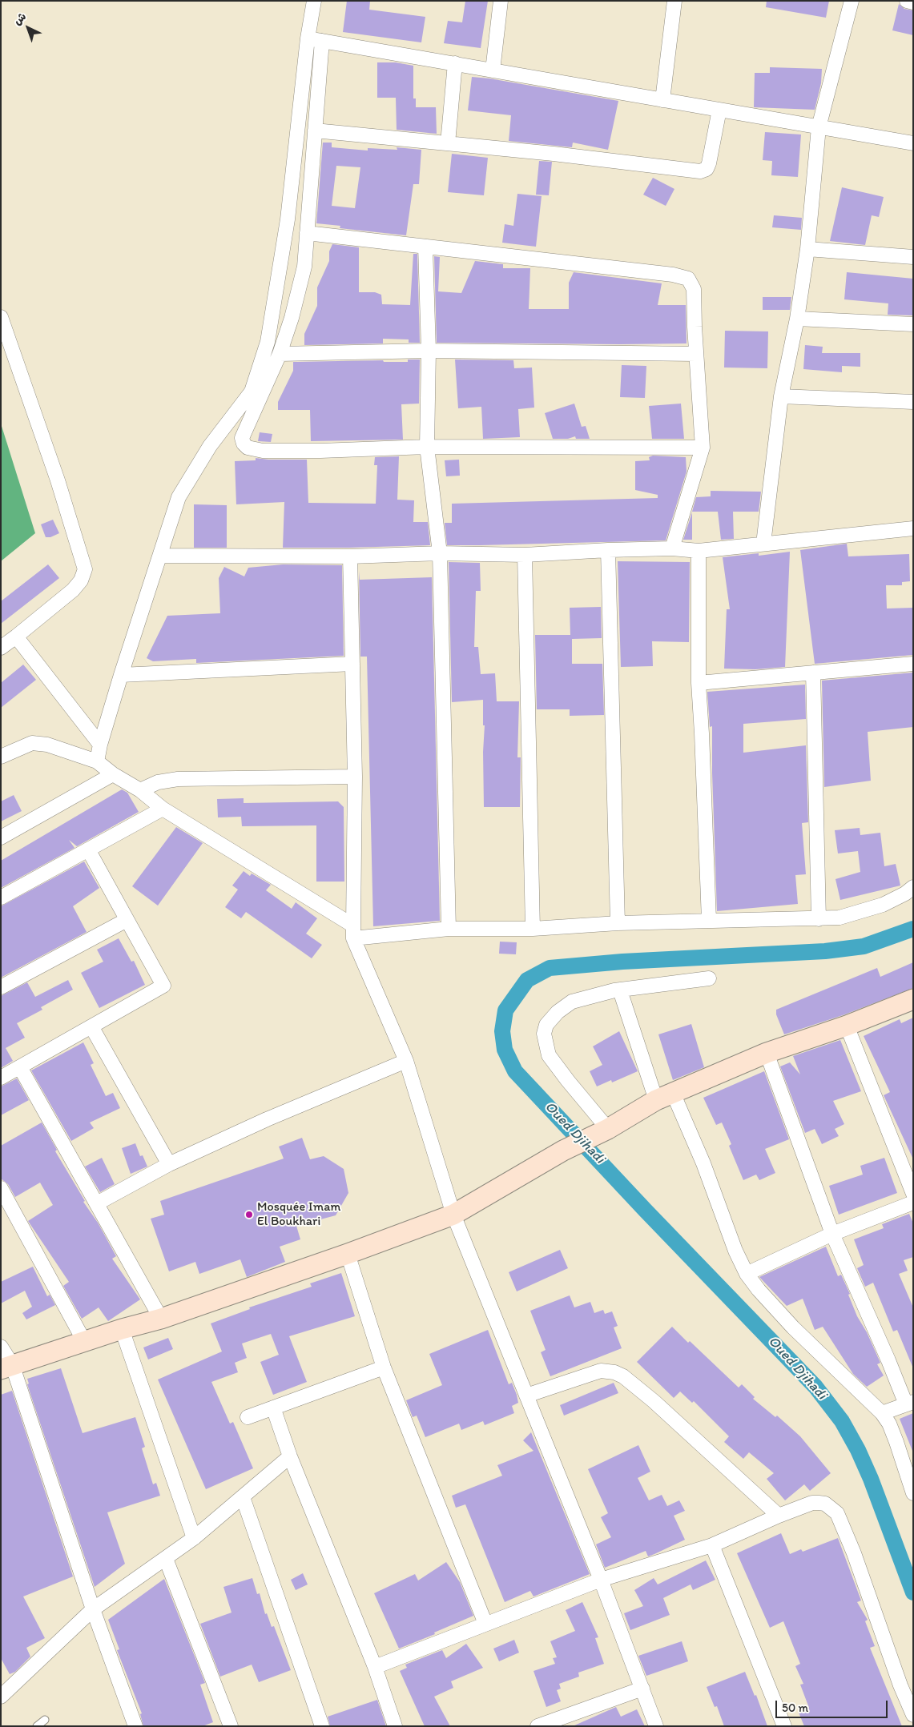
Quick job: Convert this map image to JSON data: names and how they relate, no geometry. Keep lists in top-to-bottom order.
{
  "water": ["Oued Djihadi"],
  "places": ["Mosquée Imam El Boukhari"],
  "scale_bar": "50 m",
  "north": "top left"
}
